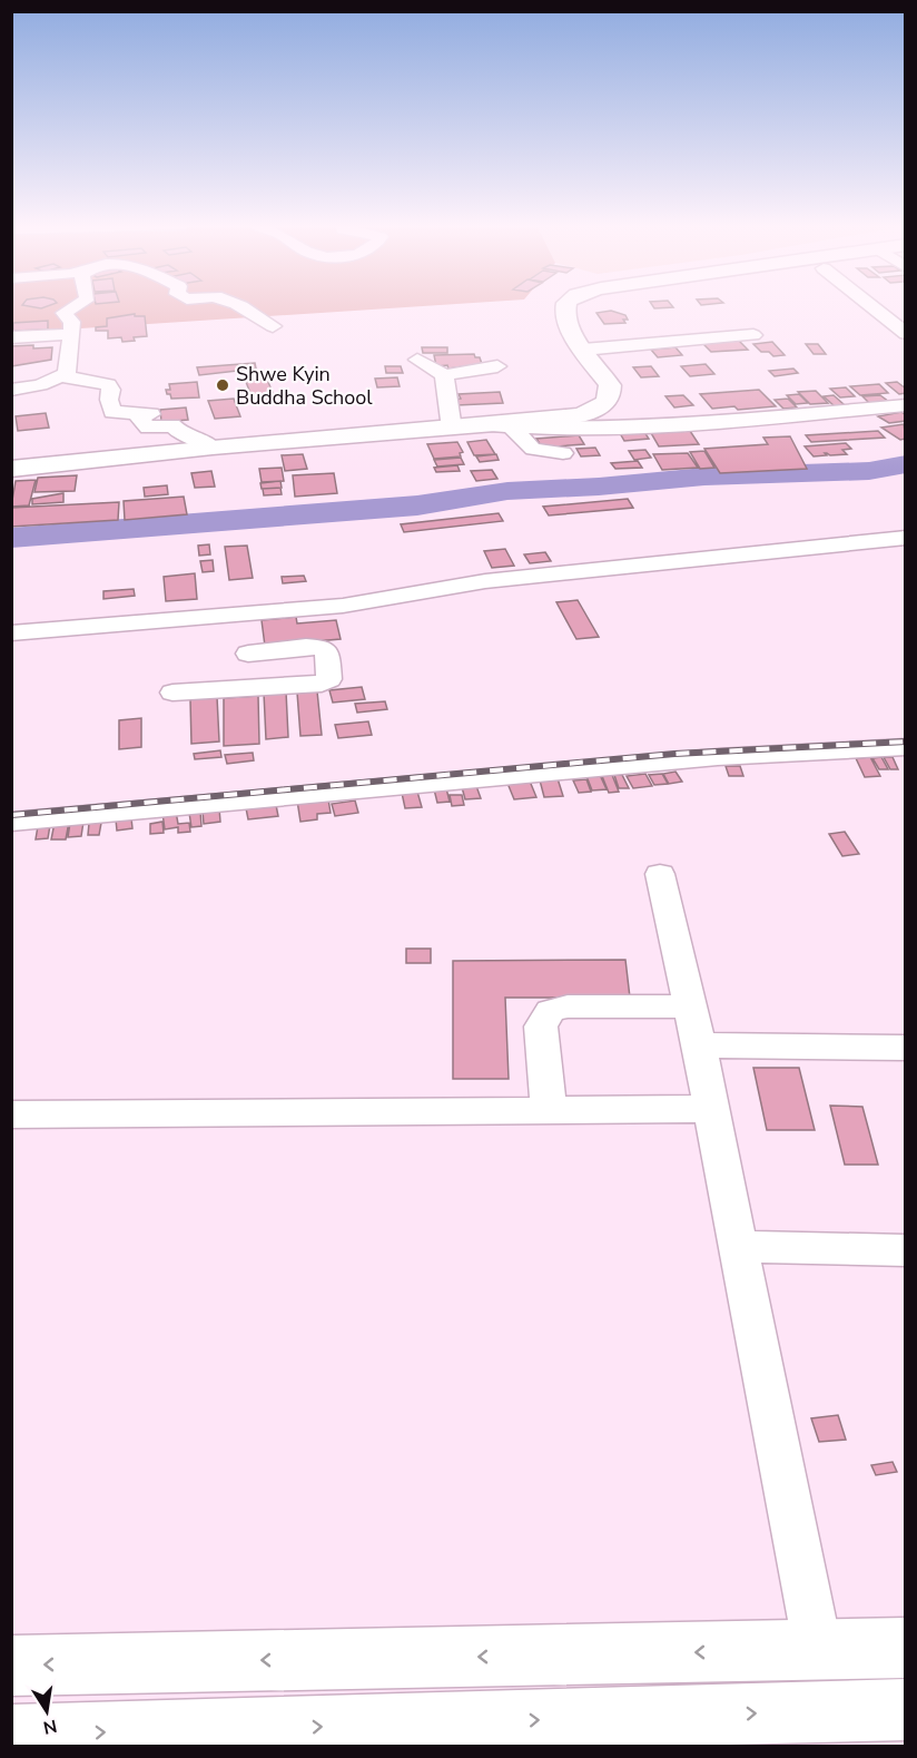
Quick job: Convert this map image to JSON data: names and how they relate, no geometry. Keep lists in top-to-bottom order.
{
  "places": ["Shwe Kyin Buddha School"],
  "north": "bottom"
}
